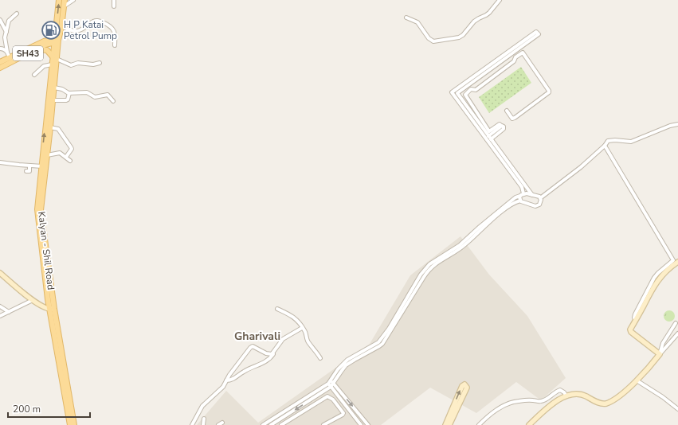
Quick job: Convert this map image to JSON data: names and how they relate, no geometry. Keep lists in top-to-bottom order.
{
  "streets": {
    "main road": ["SH43", "Kalyan - Shil Road"]
  },
  "crossings": [
    ["SH43", "Kalyan - Shil Road"]
  ],
  "districts": ["Gharivali"],
  "places": {
    "fuel station": ["H P Katai Petrol Pump"]
  },
  "scale_bar": "200 m"
}
